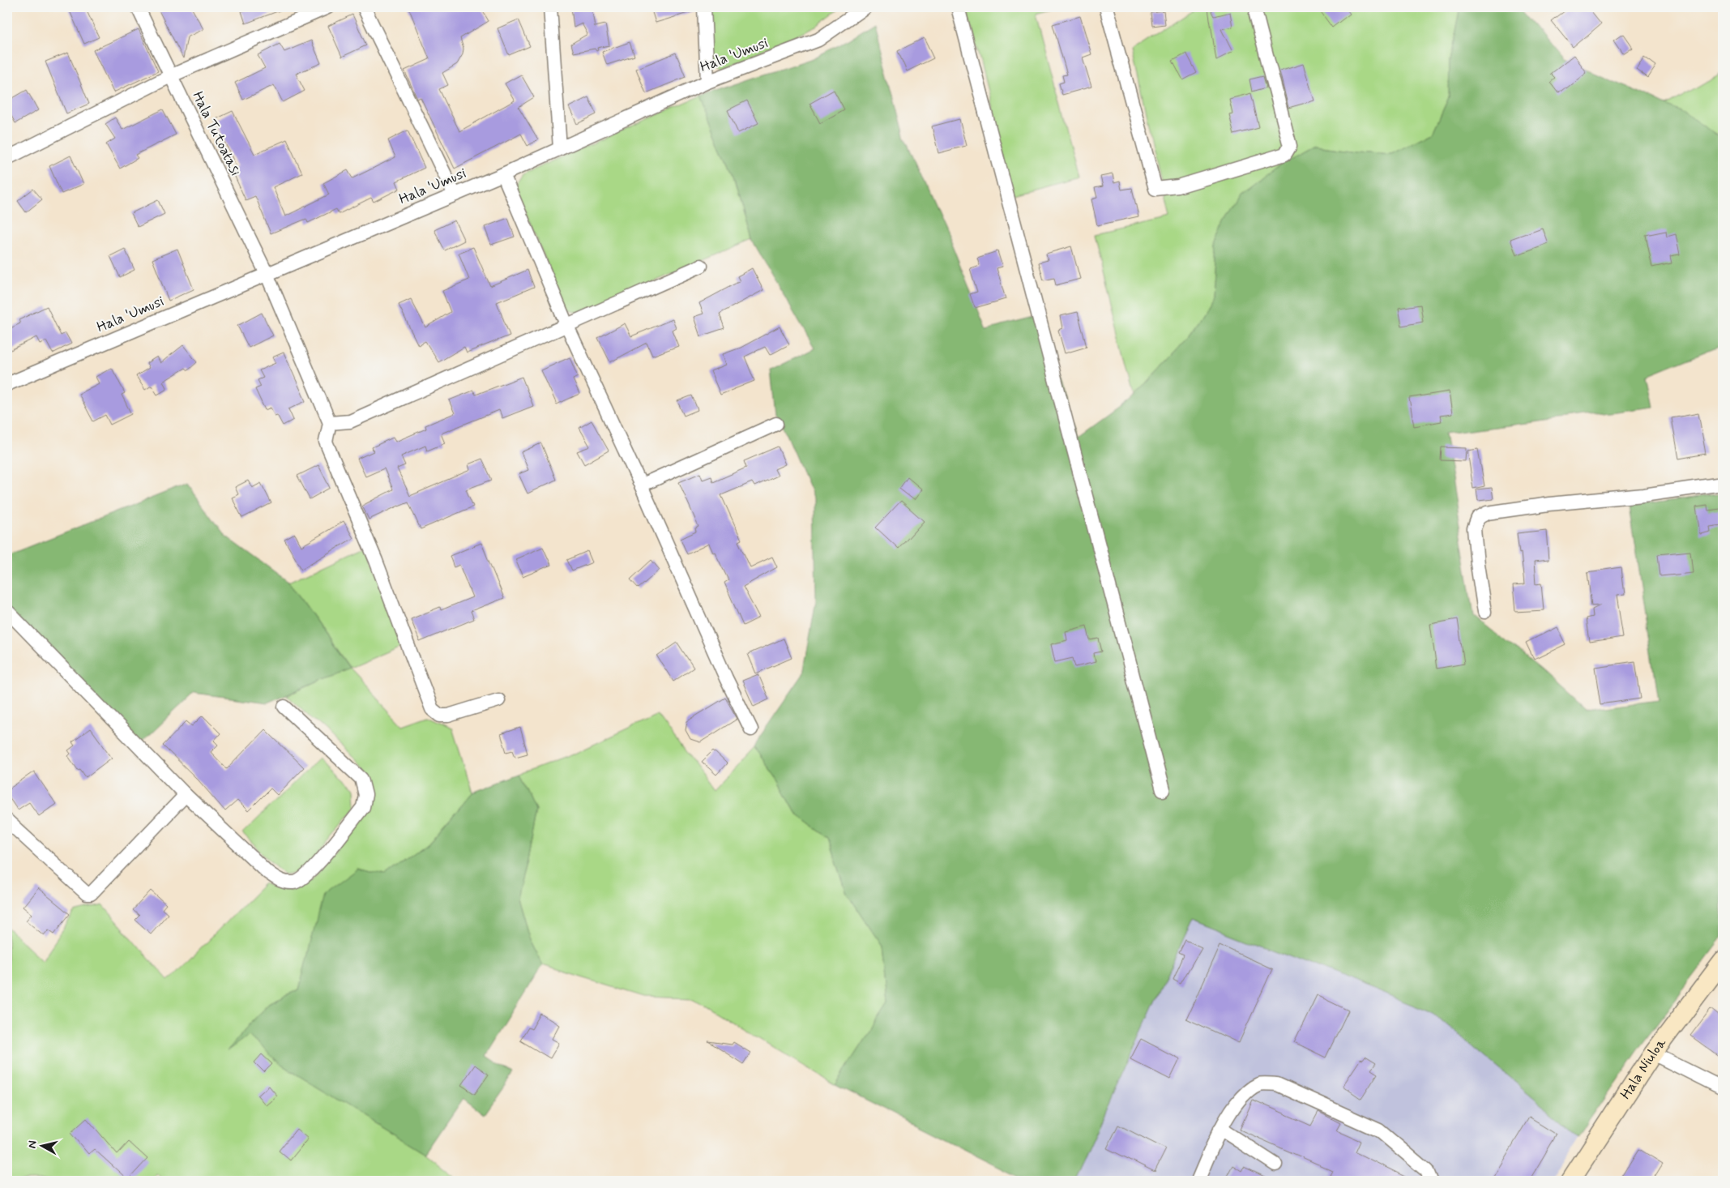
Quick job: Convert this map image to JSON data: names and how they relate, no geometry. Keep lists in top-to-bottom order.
{
  "streets": {
    "street": ["Hala 'Umusi", "Hala Tutoatasi", "Hala Niuloa"]
  },
  "crossings": [
    ["Hala 'Umusi", "Hala Tutoatasi"]
  ],
  "north": "left"
}
